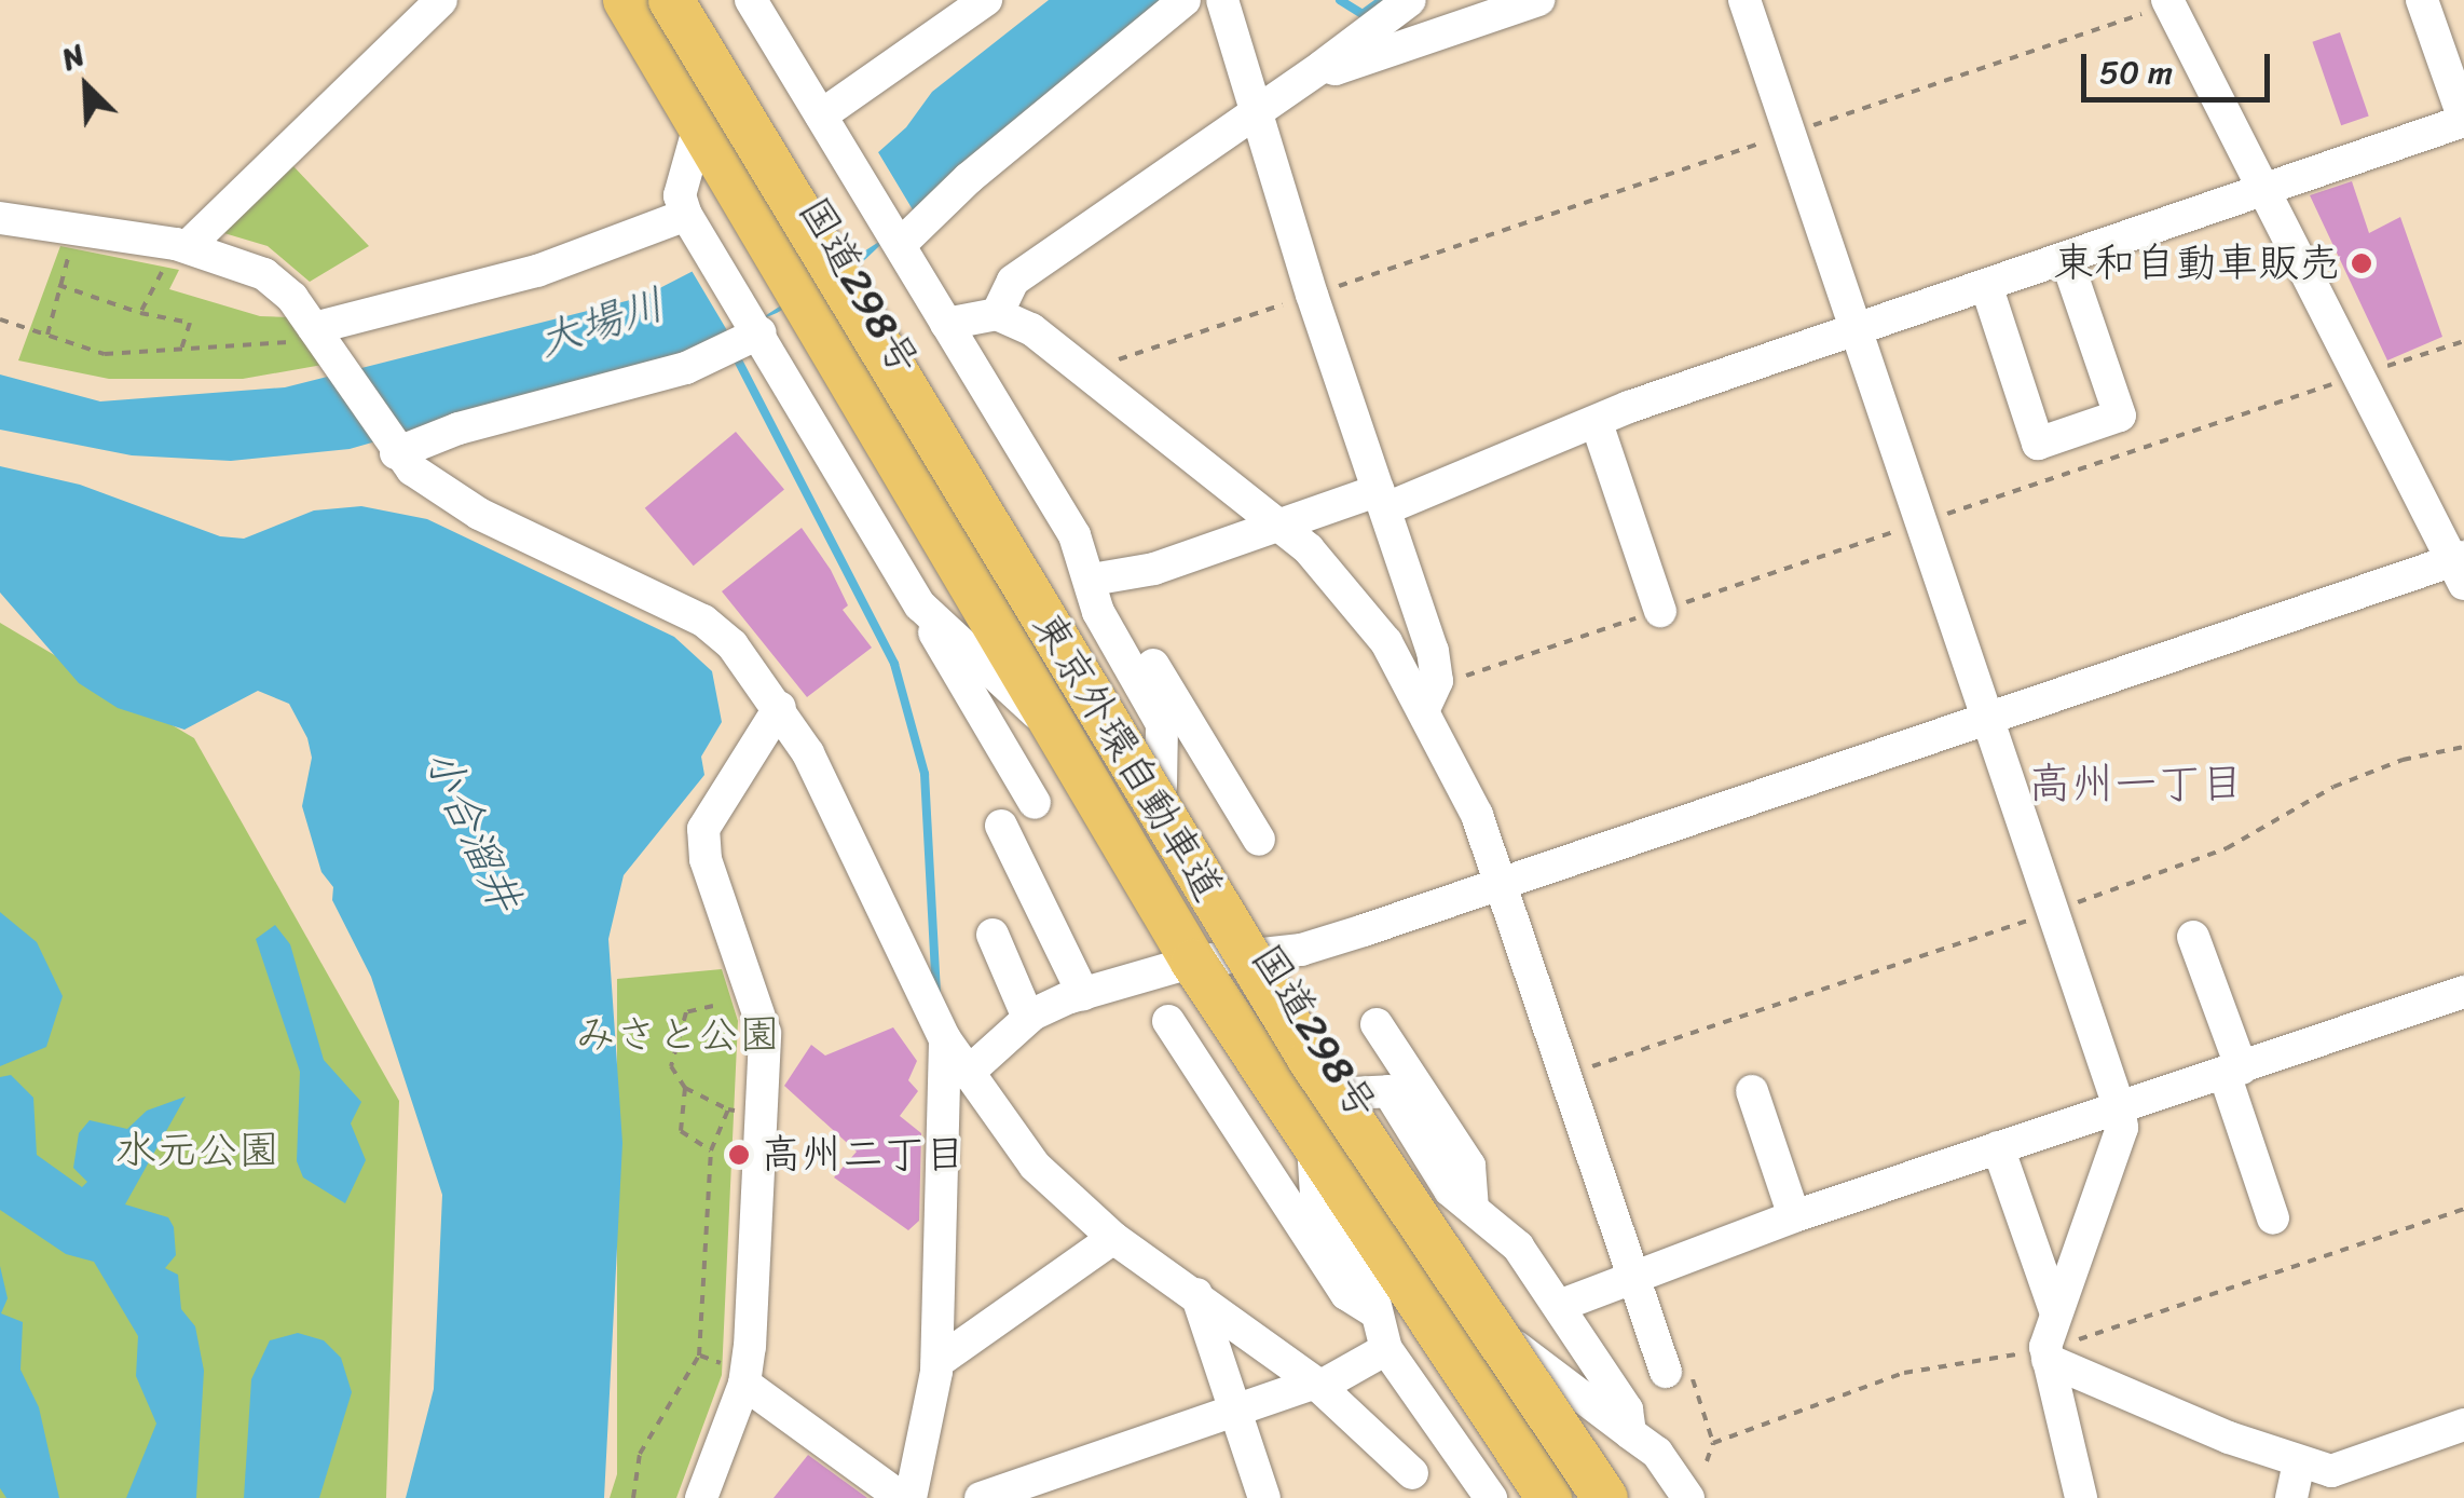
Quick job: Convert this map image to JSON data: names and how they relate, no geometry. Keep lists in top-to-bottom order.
{
  "streets": {
    "highway": ["国道298号", "東京外環自動車道"]
  },
  "districts": ["高州一丁目"],
  "water": ["大場川", "小合溜井"],
  "parks": ["みさと公園", "水元公園"],
  "places": ["東和自動車販売", "高州二丁目"],
  "scale_bar": "50 m",
  "north": "top left"
}
